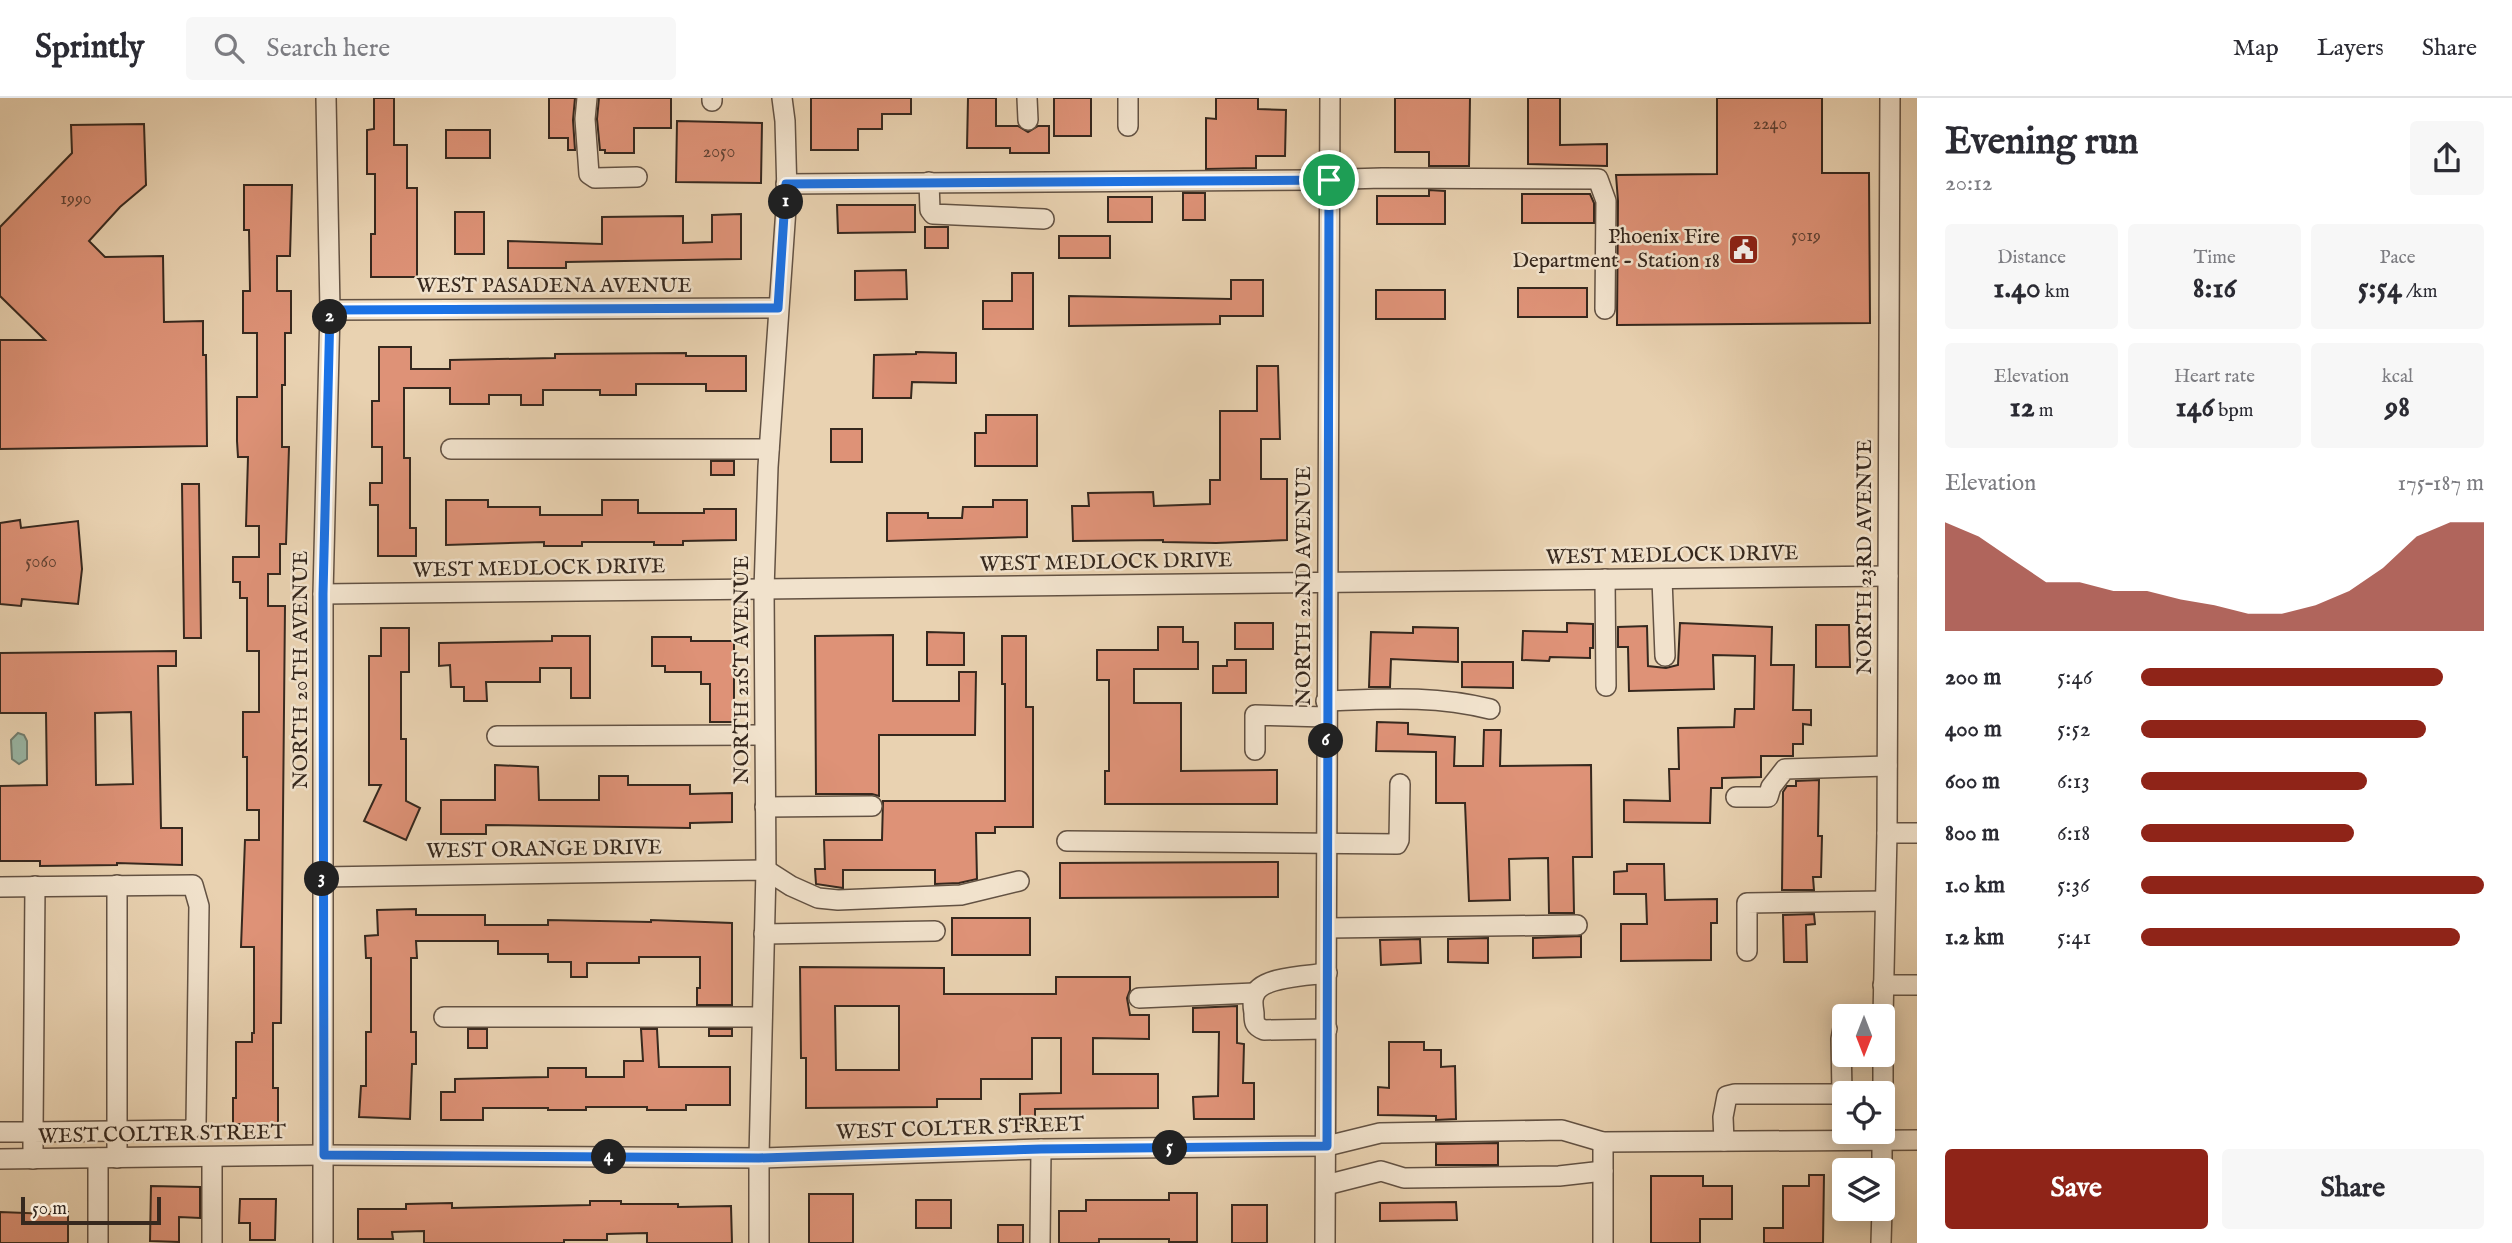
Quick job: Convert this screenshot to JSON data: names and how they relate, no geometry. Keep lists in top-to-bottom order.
{
  "streets": {
    "street": [
      "WEST PASADENA AVENUE",
      "WEST MEDLOCK DRIVE",
      "NORTH 23RD AVENUE",
      "NORTH 22ND AVENUE",
      "NORTH 20TH AVENUE",
      "NORTH 21ST AVENUE",
      "WEST ORANGE DRIVE",
      "WEST COLTER STREET"
    ]
  },
  "crossings": [
    ["WEST PASADENA AVENUE", "NORTH 20TH AVENUE"],
    ["WEST PASADENA AVENUE", "NORTH 21ST AVENUE"],
    ["WEST MEDLOCK DRIVE", "NORTH 23RD AVENUE"],
    ["WEST MEDLOCK DRIVE", "NORTH 22ND AVENUE"],
    ["WEST MEDLOCK DRIVE", "NORTH 20TH AVENUE"],
    ["WEST MEDLOCK DRIVE", "NORTH 21ST AVENUE"],
    ["NORTH 22ND AVENUE", "WEST COLTER STREET"],
    ["NORTH 20TH AVENUE", "WEST ORANGE DRIVE"],
    ["NORTH 20TH AVENUE", "WEST COLTER STREET"],
    ["NORTH 21ST AVENUE", "WEST ORANGE DRIVE"],
    ["NORTH 21ST AVENUE", "WEST COLTER STREET"]
  ],
  "places": {
    "public building": ["Phoenix Fire Department - Station 18"]
  },
  "house_numbers": [
    "2240",
    "2050",
    "1990",
    "5019",
    "5060"
  ],
  "scale_bar": "50 m",
  "north": "bottom",
  "page": {
    "header": "Sprintly",
    "search": "Search here",
    "nav": ["Map", "Layers", "Share"],
    "heading": ["Evening run", "20:12"],
    "pins": [
      "1",
      "2",
      "6",
      "3",
      "5",
      "4"
    ],
    "stats": [
      ["Distance", "1.40 km"],
      ["Time", "8:16"],
      ["Pace", "5:54 /km"],
      ["Elevation", "12 m"],
      ["Heart rate", "146 bpm"],
      ["kcal", "98"]
    ],
    "chart": ["Elevation", "175–187 m"],
    "list": [
      {
        "name": "200 m",
        "note": "5:46"
      },
      {
        "name": "400 m",
        "note": "5:52"
      },
      {
        "name": "600 m",
        "note": "6:13"
      },
      {
        "name": "800 m",
        "note": "6:18"
      },
      {
        "name": "1.0 km",
        "note": "5:36"
      },
      {
        "name": "1.2 km",
        "note": "5:41"
      }
    ],
    "buttons": ["Save", "Share"],
    "scale": "50 m"
  }
}
